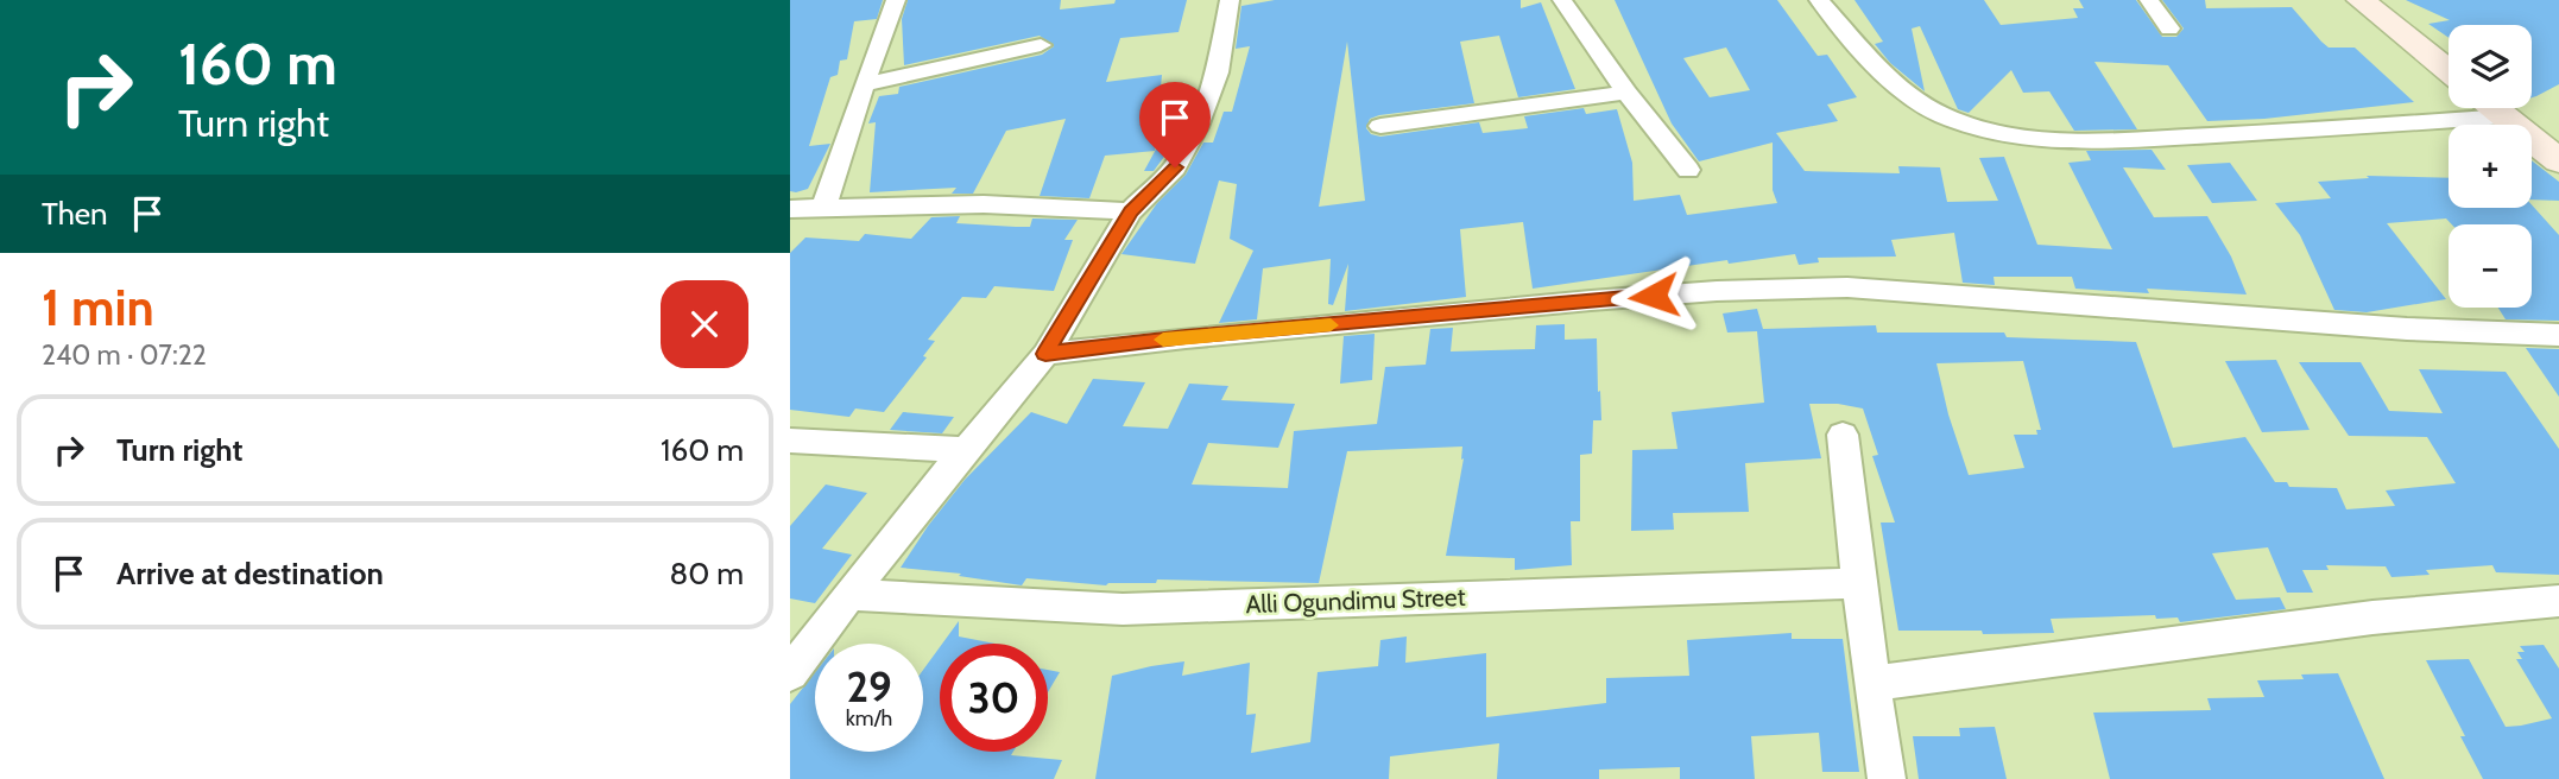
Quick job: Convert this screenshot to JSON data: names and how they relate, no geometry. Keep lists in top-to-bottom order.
{
  "streets": {
    "street": ["Alli Ogundimu Street"]
  },
  "page": {
    "turn": ["160 m", "Turn right"],
    "map_buttons": ["+", "−"],
    "then": "Then",
    "heading": ["1 min", "240 m · 07:22"],
    "list": [
      {
        "name": "Turn right",
        "value": "160 m"
      },
      {
        "name": "Arrive at destination",
        "value": "80 m"
      }
    ],
    "speed": "29 km/h",
    "limit": "30"
  }
}
